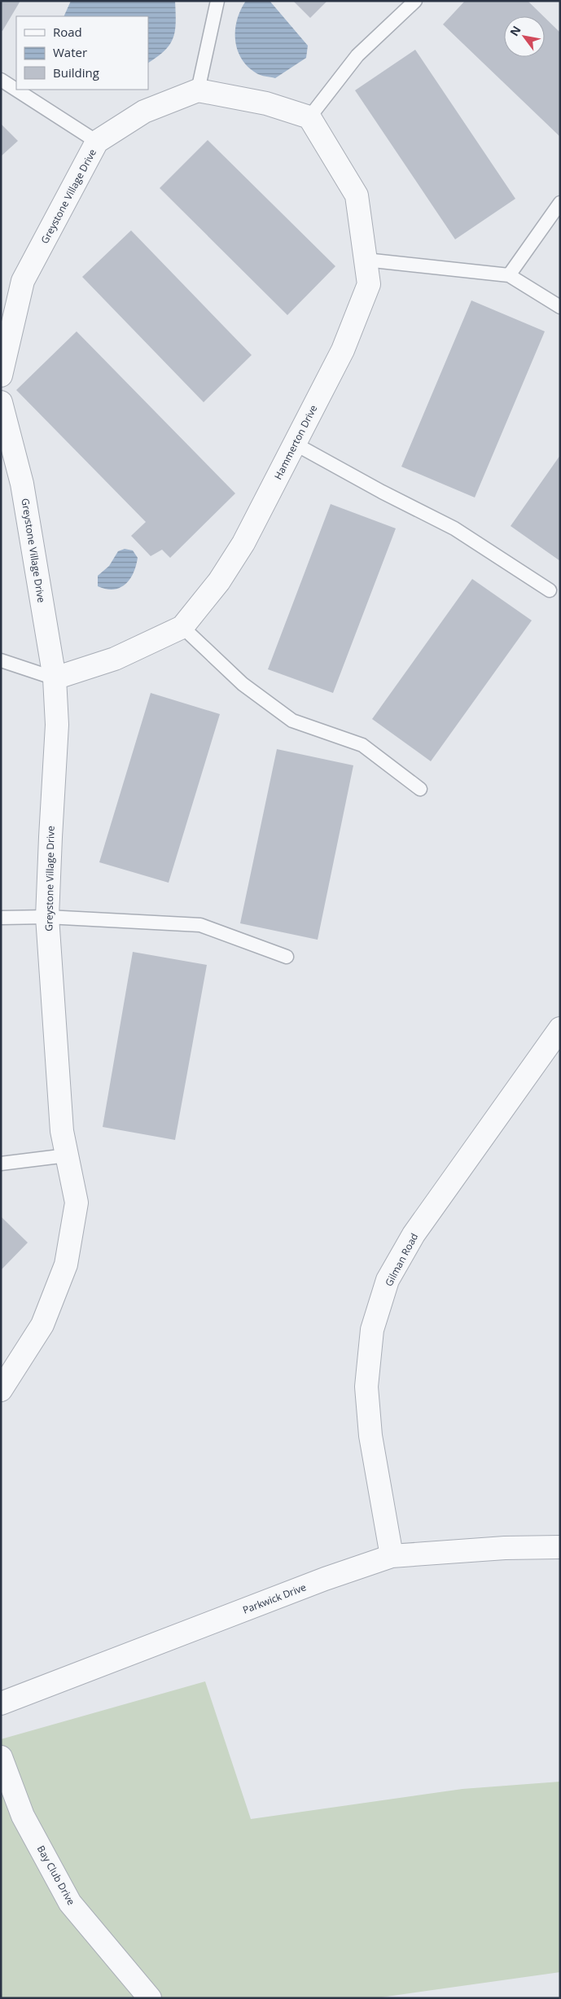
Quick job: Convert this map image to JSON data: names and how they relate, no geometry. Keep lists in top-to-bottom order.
{
  "streets": {
    "street": [
      "Greystone Village Drive",
      "Hammerton Drive",
      "Gilman Road",
      "Parkwick Drive",
      "Bay Club Drive"
    ]
  },
  "crossings": [
    ["Greystone Village Drive", "Hammerton Drive"],
    ["Gilman Road", "Parkwick Drive"]
  ],
  "legend": ["Road", "Water", "Building"],
  "north": "top left"
}
